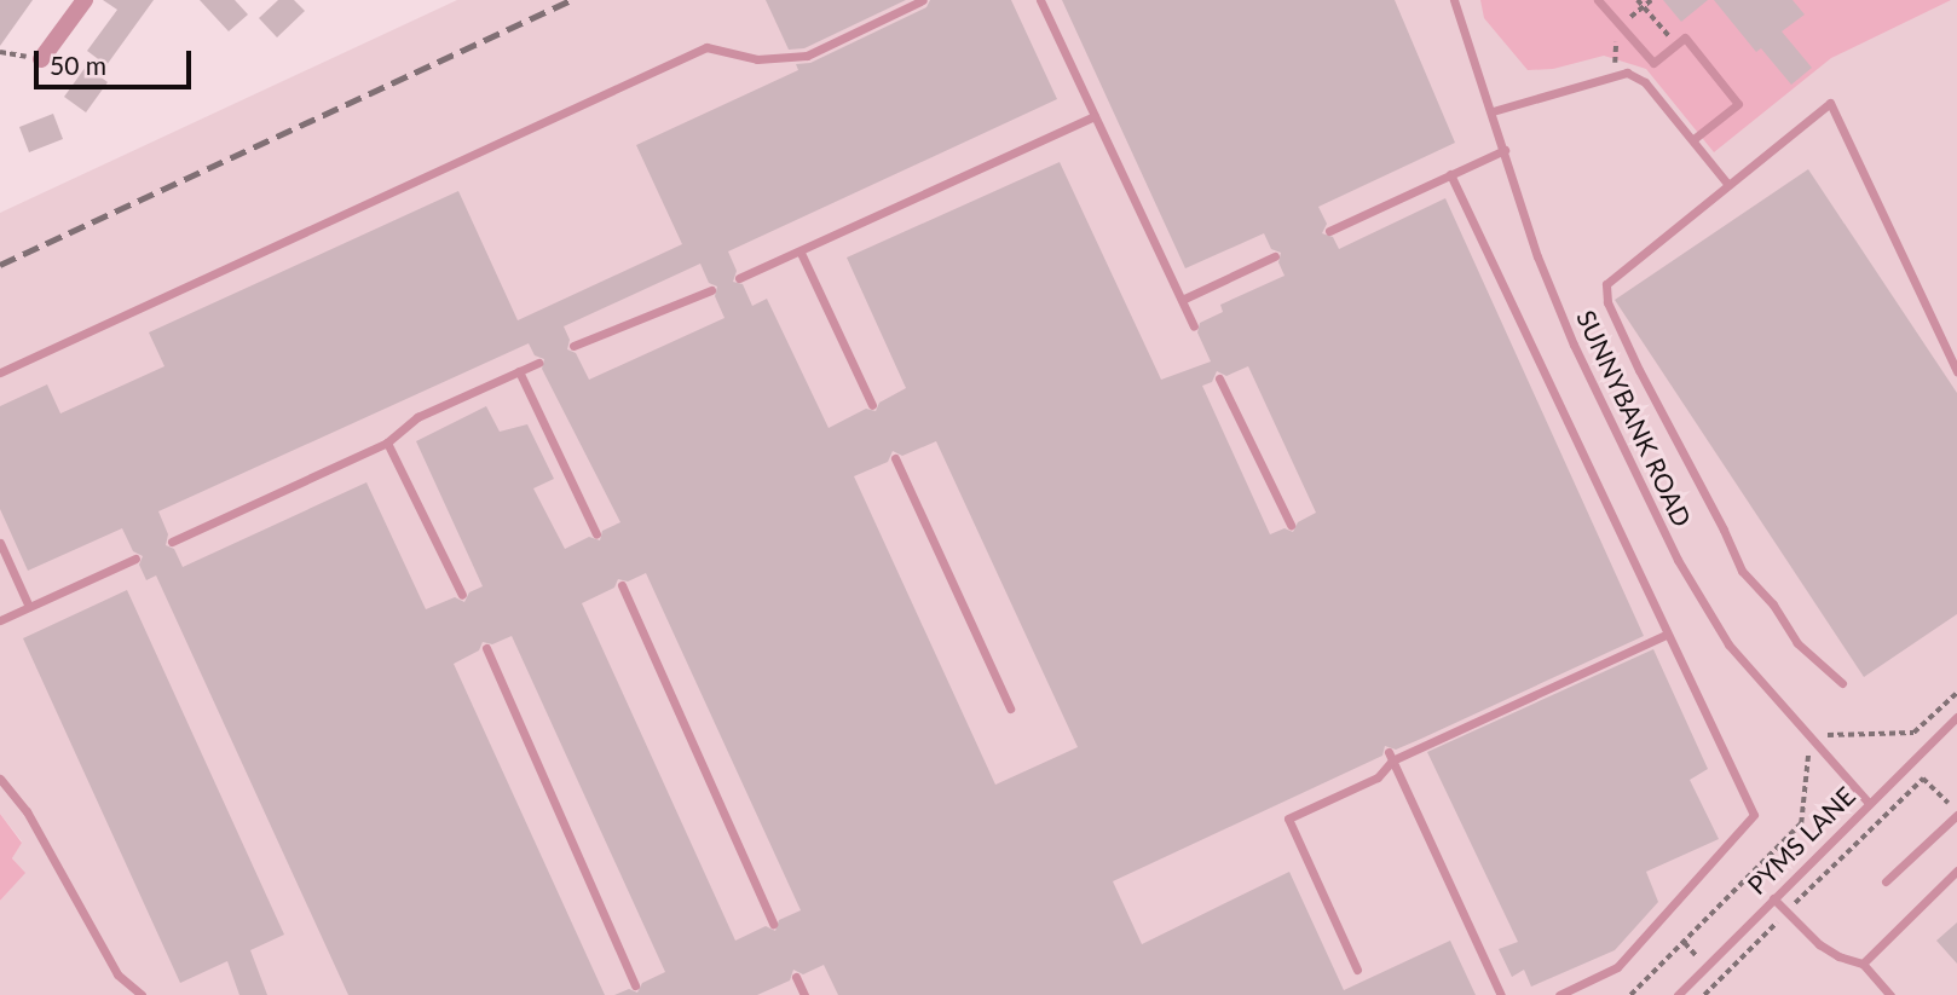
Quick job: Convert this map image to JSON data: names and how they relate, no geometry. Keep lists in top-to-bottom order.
{
  "streets": {
    "lane": ["SUNNYBANK ROAD", "PYMS LANE"]
  },
  "crossings": [
    ["SUNNYBANK ROAD", "PYMS LANE"]
  ],
  "scale_bar": "50 m"
}
